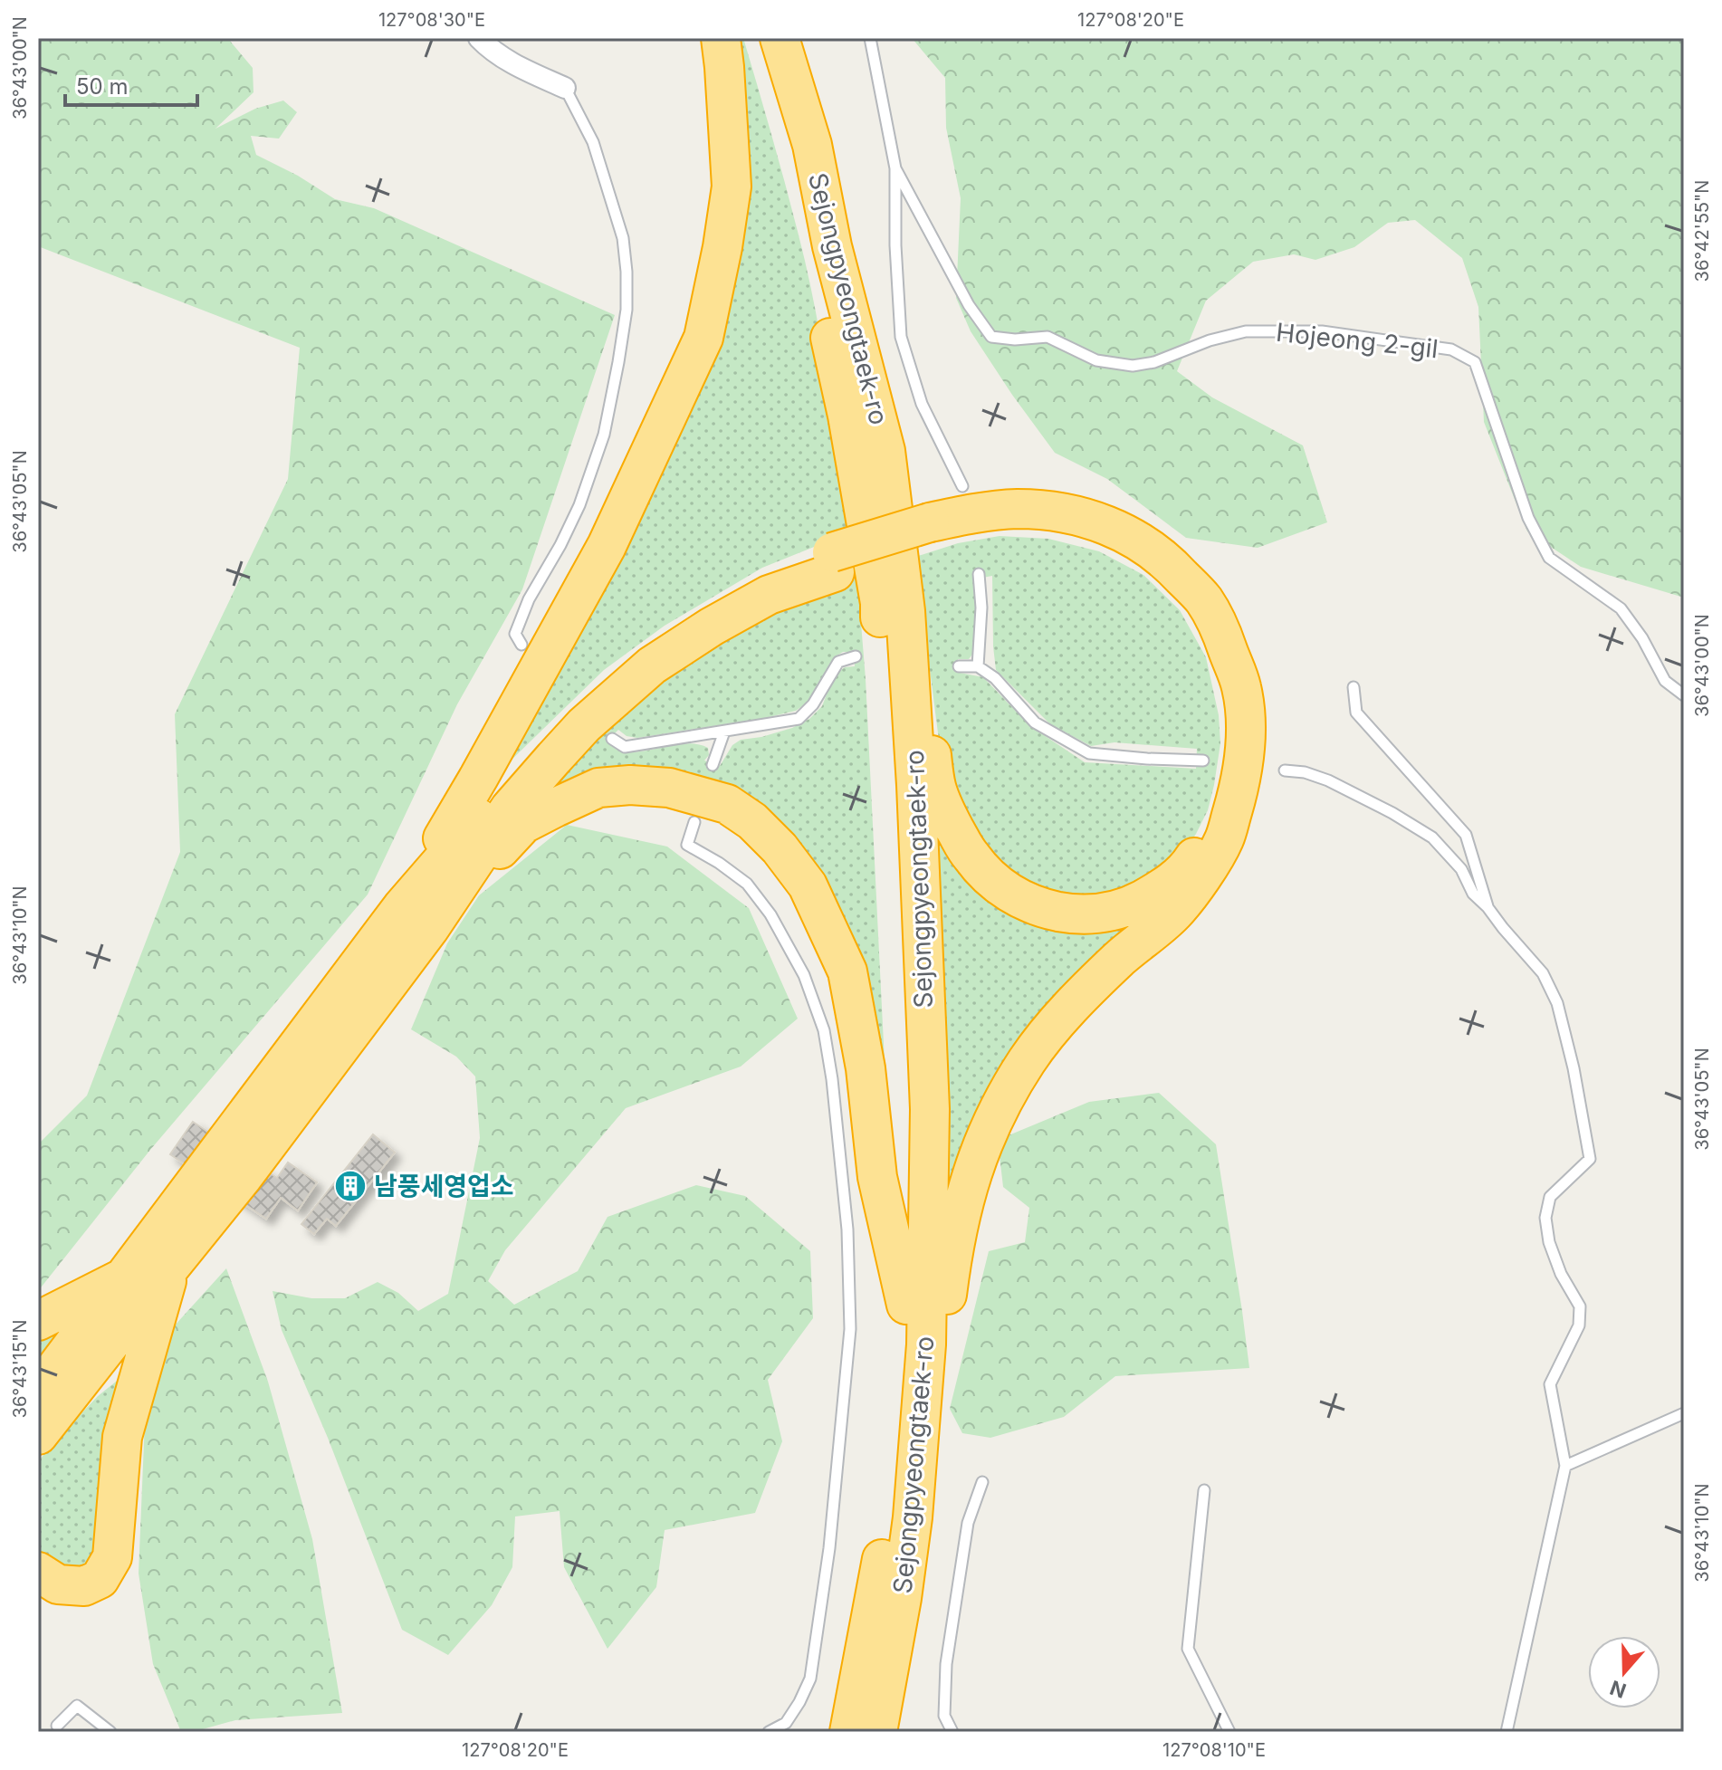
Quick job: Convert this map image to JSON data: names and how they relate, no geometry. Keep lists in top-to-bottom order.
{
  "streets": {
    "highway": ["Sejongpyeongtaek-ro"],
    "lane": ["Hojeong 2-gil"]
  },
  "places": {
    "building": ["남풍세영업소"]
  },
  "scale_bar": "50 m",
  "north": "bottom",
  "coordinates": [
    "127°08'30\"E",
    "127°08'20\"E",
    "36°43'00\"N",
    "36°42'55\"N",
    "36°43'05\"N",
    "36°43'10\"N",
    "36°43'15\"N",
    "127°08'10\"E"
  ]
}
